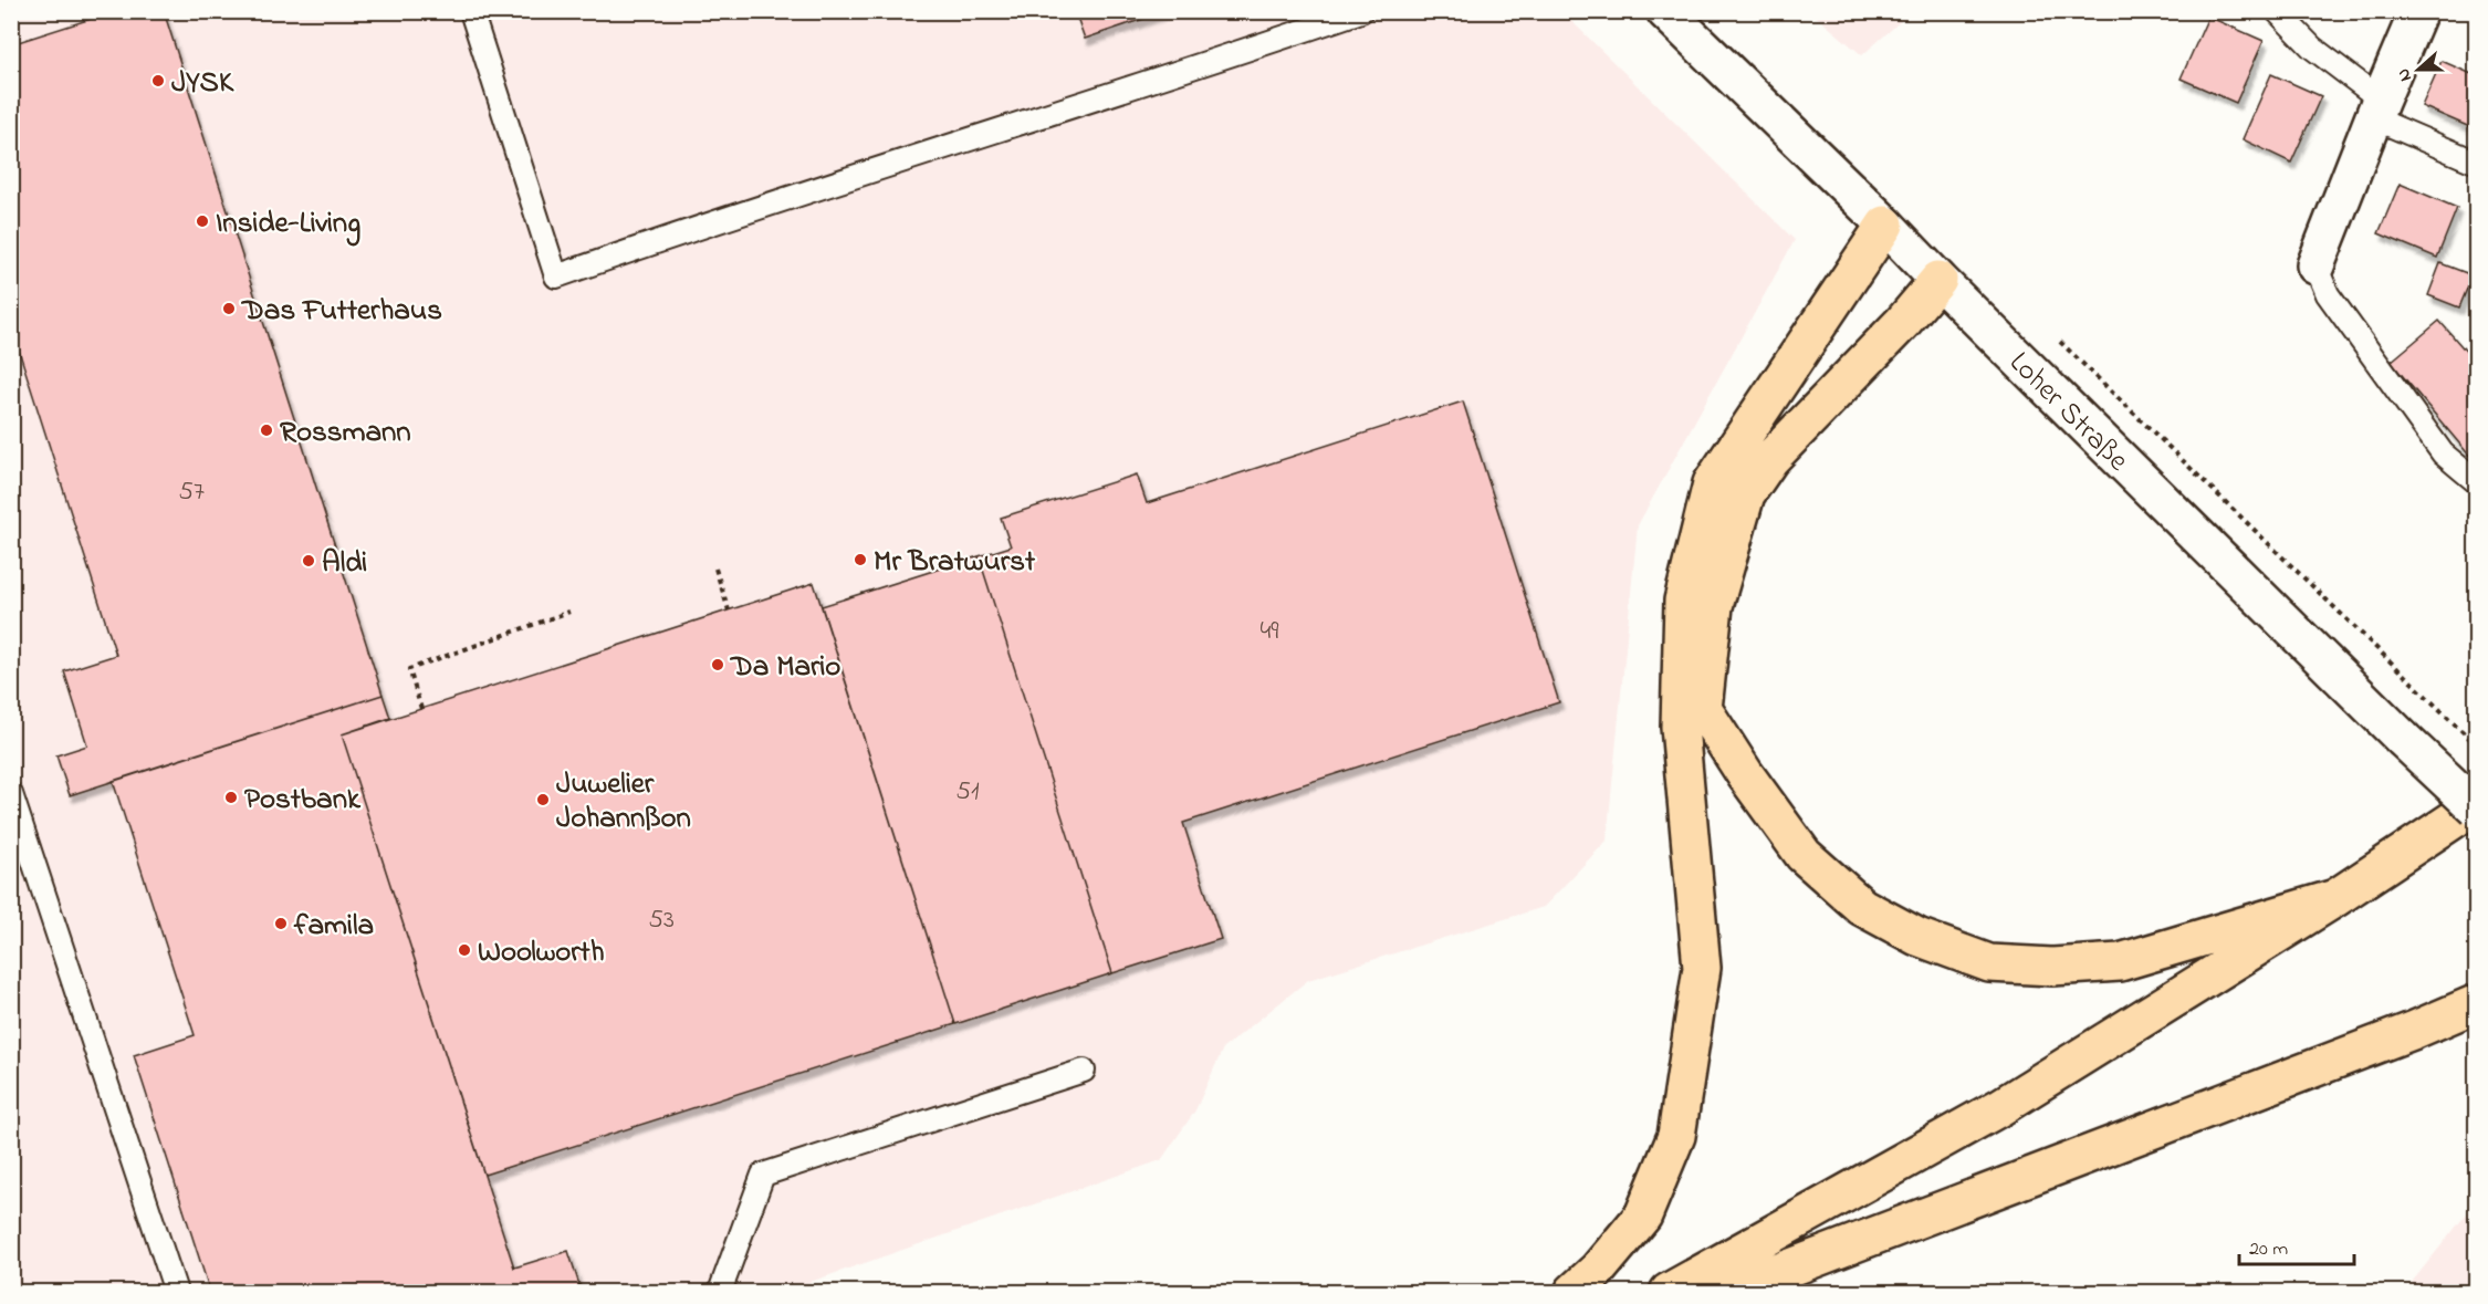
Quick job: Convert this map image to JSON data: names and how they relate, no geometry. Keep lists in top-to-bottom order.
{
  "streets": {
    "main road": ["Loher Straße"]
  },
  "places": [
    "JYSK",
    "Inside-Living",
    "Das Futterhaus",
    "Rossmann",
    "Mr Bratwurst",
    "Aldi",
    "Da Mario",
    "Postbank",
    "Juwelier Johannßon",
    "famila",
    "Woolworth"
  ],
  "house_numbers": [
    "57",
    "49",
    "51",
    "53"
  ],
  "scale_bar": "20 m",
  "north": "left"
}
